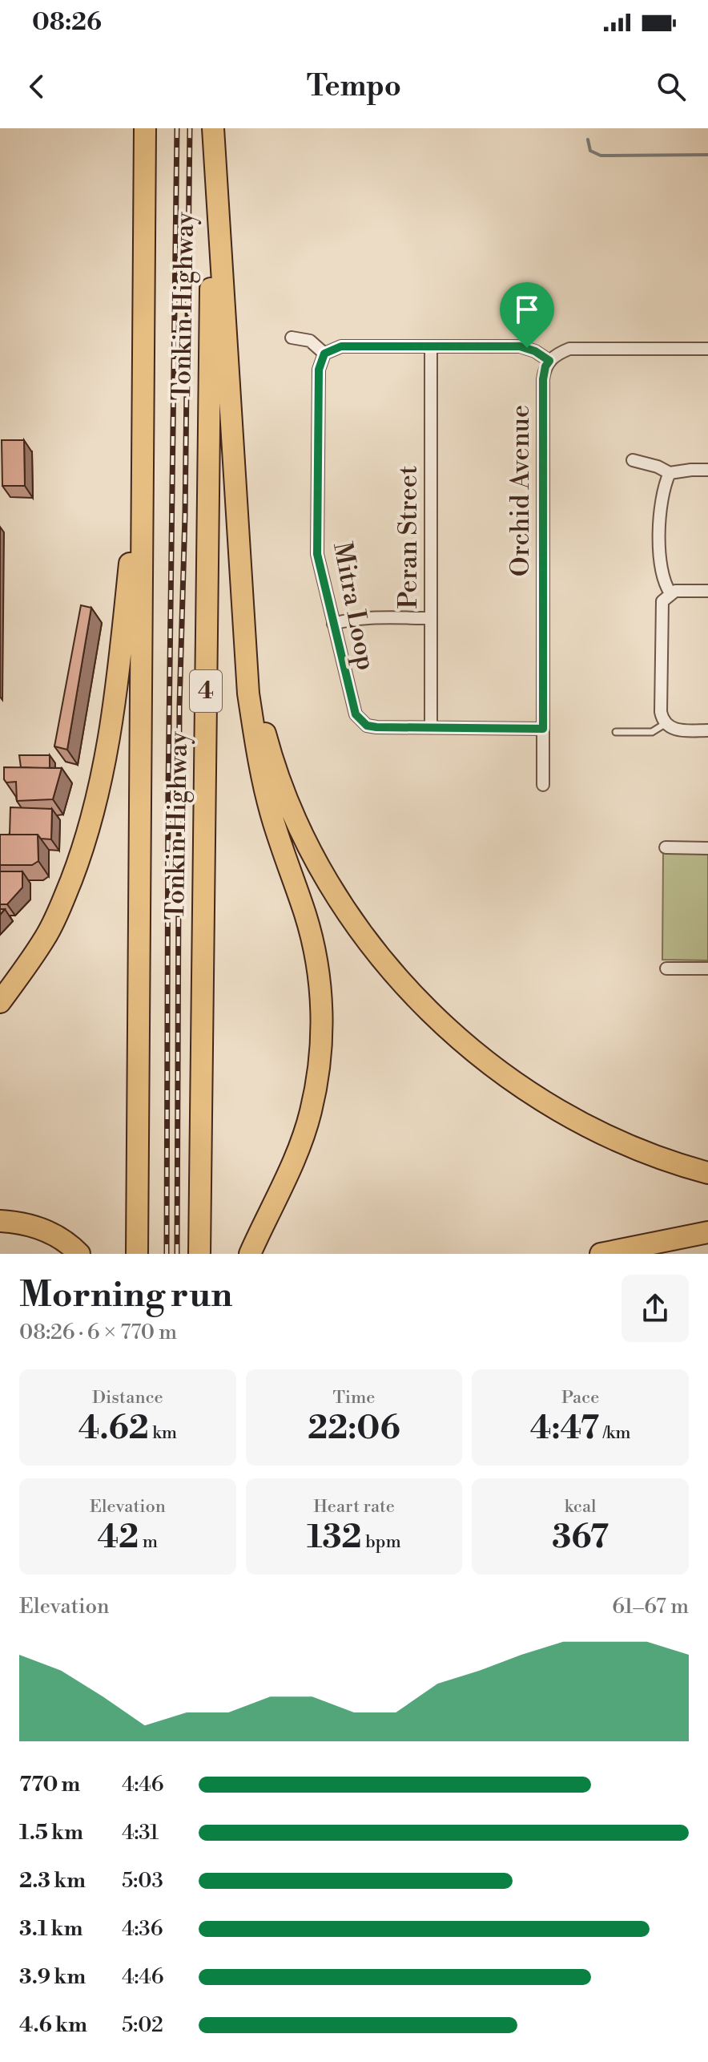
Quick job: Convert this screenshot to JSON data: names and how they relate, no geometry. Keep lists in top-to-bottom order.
{
  "streets": {
    "highway": ["Tonkin Highway", "4"],
    "street": ["Orchid Avenue", "Peran Street", "Mitra Loop"]
  },
  "crossings": [
    ["Orchid Avenue", "Mitra Loop"],
    ["Peran Street", "Mitra Loop"]
  ],
  "page": {
    "status": "08:26",
    "header": "Tempo",
    "heading": ["Morning run", "08:26 · 6 × 770 m"],
    "stats": [
      ["Distance", "4.62 km"],
      ["Time", "22:06"],
      ["Pace", "4:47 /km"],
      ["Elevation", "42 m"],
      ["Heart rate", "132 bpm"],
      ["kcal", "367"]
    ],
    "chart": ["Elevation", "61–67 m"],
    "list": [
      {
        "name": "770 m",
        "note": "4:46"
      },
      {
        "name": "1.5 km",
        "note": "4:31"
      },
      {
        "name": "2.3 km",
        "note": "5:03"
      },
      {
        "name": "3.1 km",
        "note": "4:36"
      },
      {
        "name": "3.9 km",
        "note": "4:46"
      },
      {
        "name": "4.6 km",
        "note": "5:02"
      }
    ]
  }
}
